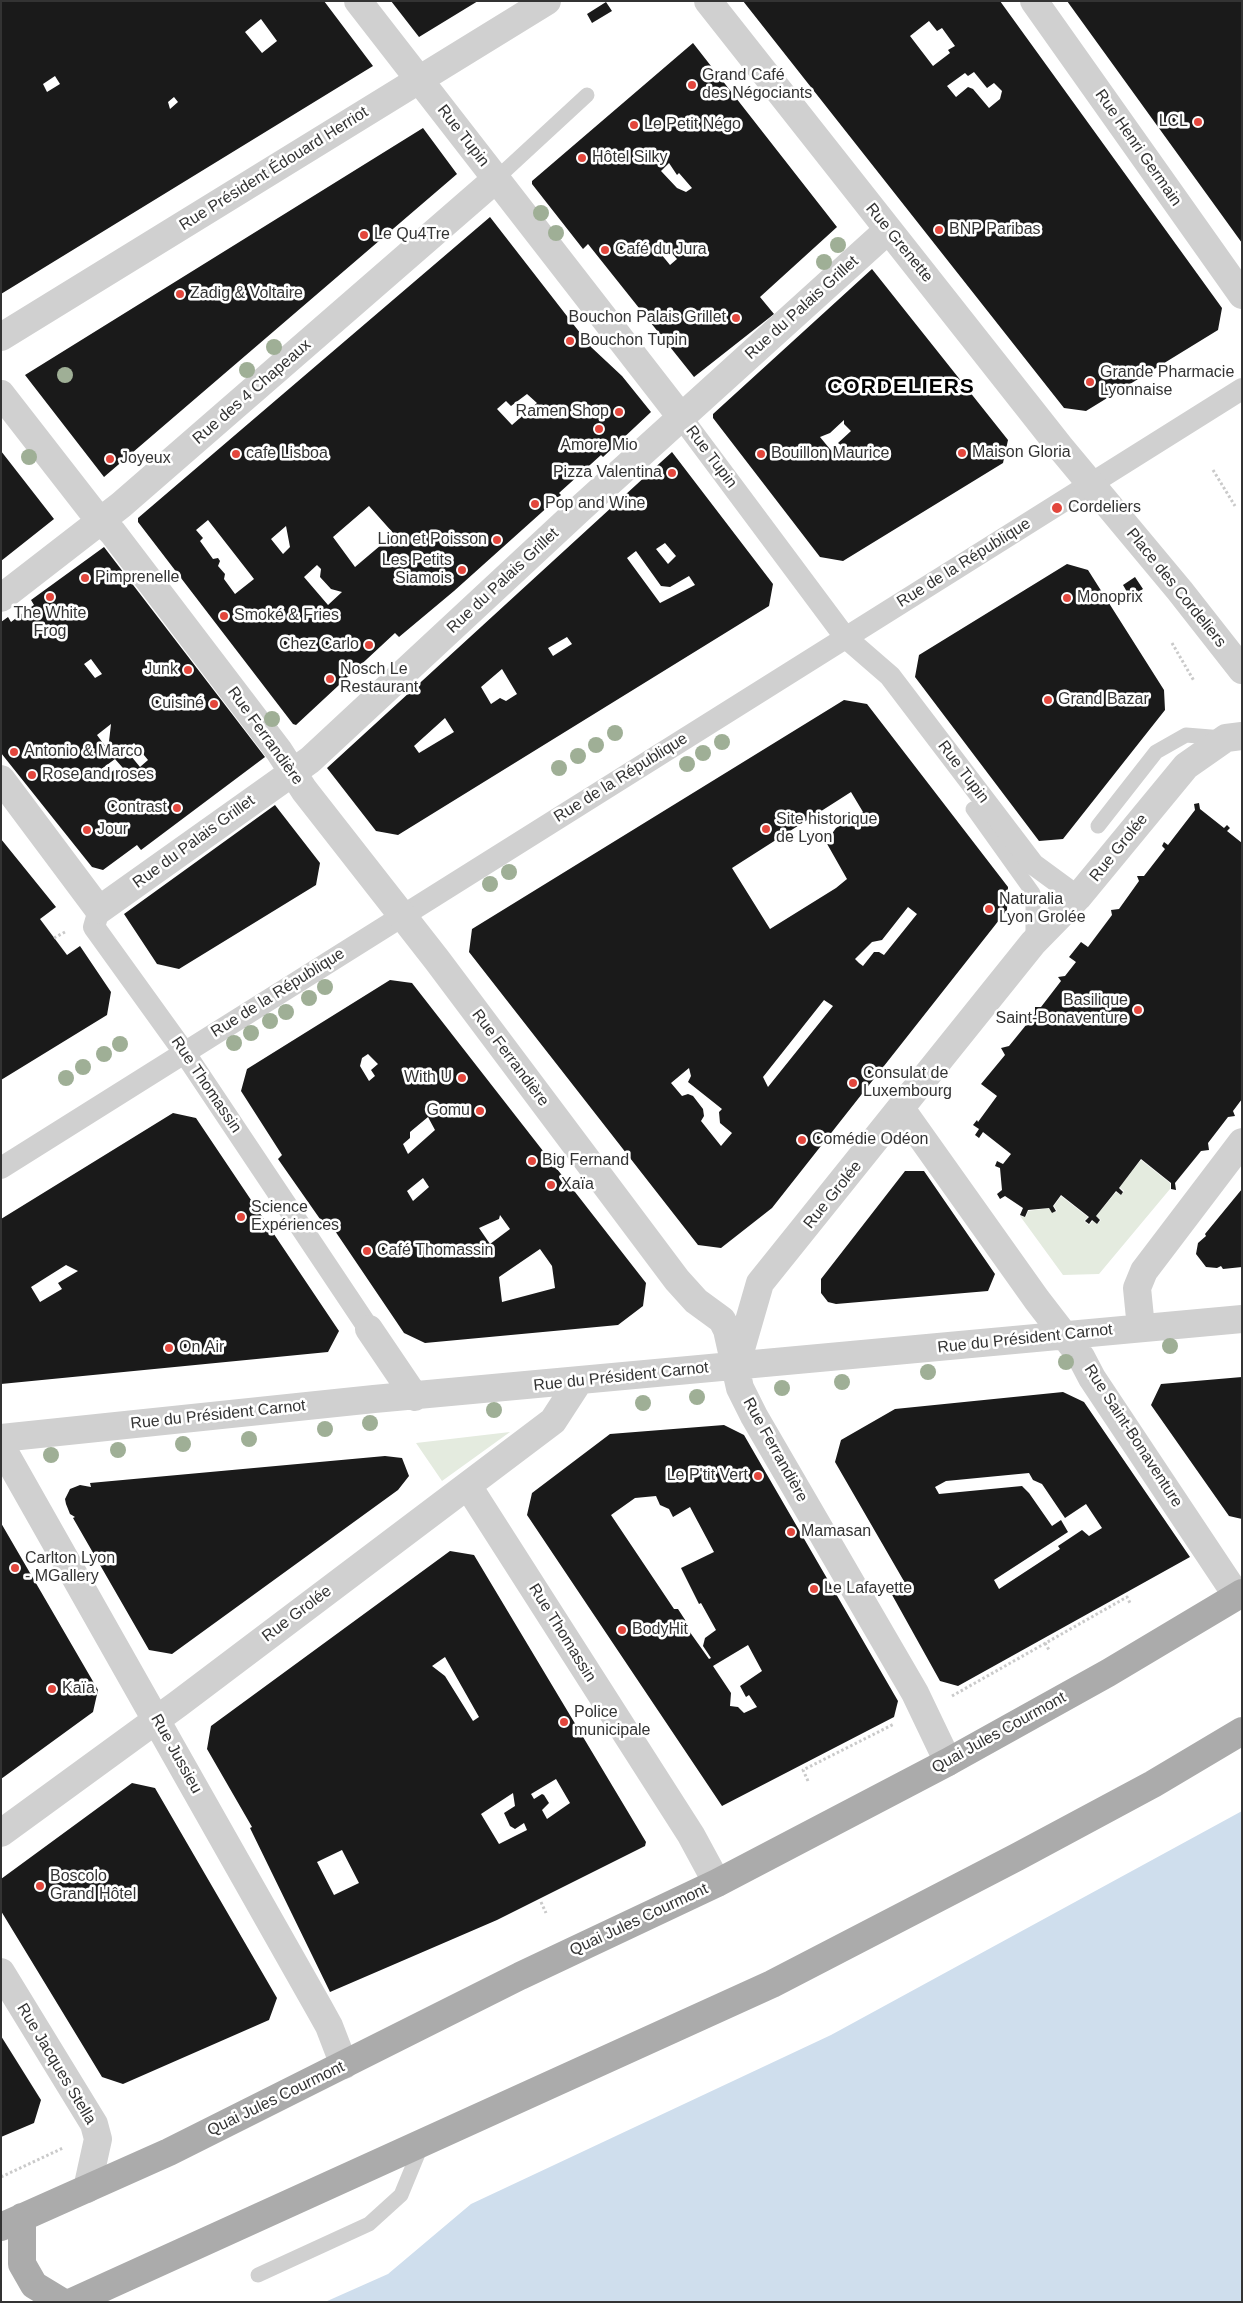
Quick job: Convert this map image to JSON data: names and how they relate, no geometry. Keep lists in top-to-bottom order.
{
  "streets": {
    "main road": ["Quai Jules Courmont"],
    "street": [
      "Rue Tupin",
      "Rue Henri Germain",
      "Rue Président Édouard Herriot",
      "Rue Grenette",
      "Rue du Palais Grillet",
      "Rue des 4 Chapeaux",
      "Rue de la République",
      "Place des Cordeliers",
      "Rue Ferrandière",
      "Rue Grolée",
      "Rue Thomassin",
      "Rue du Président Carnot",
      "Rue Saint-Bonaventure",
      "Rue Jussieu",
      "Rue Jacques Stella"
    ]
  },
  "crossings": [
    ["Rue Tupin", "Rue Président Édouard Herriot"],
    ["Rue Tupin", "Rue du Palais Grillet"],
    ["Rue Tupin", "Rue des 4 Chapeaux"],
    ["Rue Tupin", "Rue de la République"],
    ["Rue Tupin", "Rue Grolée"],
    ["Rue Grenette", "Rue du Palais Grillet"],
    ["Rue Grenette", "Rue de la République"],
    ["Rue Grenette", "Place des Cordeliers"],
    ["Rue du Palais Grillet", "Rue Ferrandière"],
    ["Rue du Palais Grillet", "Rue Thomassin"],
    ["Rue des 4 Chapeaux", "Rue Ferrandière"],
    ["Rue de la République", "Place des Cordeliers"],
    ["Rue de la République", "Rue Ferrandière"],
    ["Rue de la République", "Rue Thomassin"],
    ["Rue Ferrandière", "Rue Grolée"],
    ["Rue Ferrandière", "Rue du Président Carnot"],
    ["Rue Ferrandière", "Quai Jules Courmont"],
    ["Rue Grolée", "Rue Thomassin"],
    ["Rue Grolée", "Rue du Président Carnot"],
    ["Rue Grolée", "Rue Saint-Bonaventure"],
    ["Rue Grolée", "Rue Jussieu"],
    ["Rue Thomassin", "Rue du Président Carnot"],
    ["Rue Thomassin", "Quai Jules Courmont"],
    ["Rue du Président Carnot", "Rue Saint-Bonaventure"],
    ["Rue Saint-Bonaventure", "Quai Jules Courmont"],
    ["Quai Jules Courmont", "Rue Jussieu"],
    ["Quai Jules Courmont", "Rue Jacques Stella"]
  ],
  "districts": ["CORDELIERS"],
  "places": [
    "Grand Café des Négociants",
    "LCL",
    "Le Petit Négo",
    "Hôtel Silky",
    "BNP Paribas",
    "Le Qu4Tre",
    "Café du Jura",
    "Zadig & Voltaire",
    "Bouchon Palais Grillet",
    "Bouchon Tupin",
    "Grande Pharmacie Lyonnaise",
    "Ramen Shop",
    "Amore Mio",
    "Maison Gloria",
    "cafe Lisboa",
    "Bouillon Maurice",
    "Joyeux",
    "Pizza Valentina",
    "Pop and Wine",
    "Cordeliers",
    "Lion et Poisson",
    "Les Petits Siamois",
    "Pimprenelle",
    "The White Frog",
    "Monoprix",
    "Smoké & Fries",
    "Chez Carlo",
    "Junk",
    "Nosch Le Restaurant",
    "Grand Bazar",
    "Cuisiné",
    "Antonio & Marco",
    "Rose and roses",
    "Contrast",
    "Site historique de Lyon",
    "Jour",
    "Naturalia Lyon Grolée",
    "Basilique Saint-Bonaventure",
    "With U",
    "Consulat de Luxembourg",
    "Gomu",
    "Comédie Odéon",
    "Big Fernand",
    "Xaïa",
    "Science Expériences",
    "Café Thomassin",
    "On Air",
    "Le P'tit Vert",
    "Mamasan",
    "Carlton Lyon - MGallery",
    "Le Lafayette",
    "BodyHit",
    "Kaïa",
    "Police municipale",
    "Boscolo Grand Hôtel"
  ]
}
